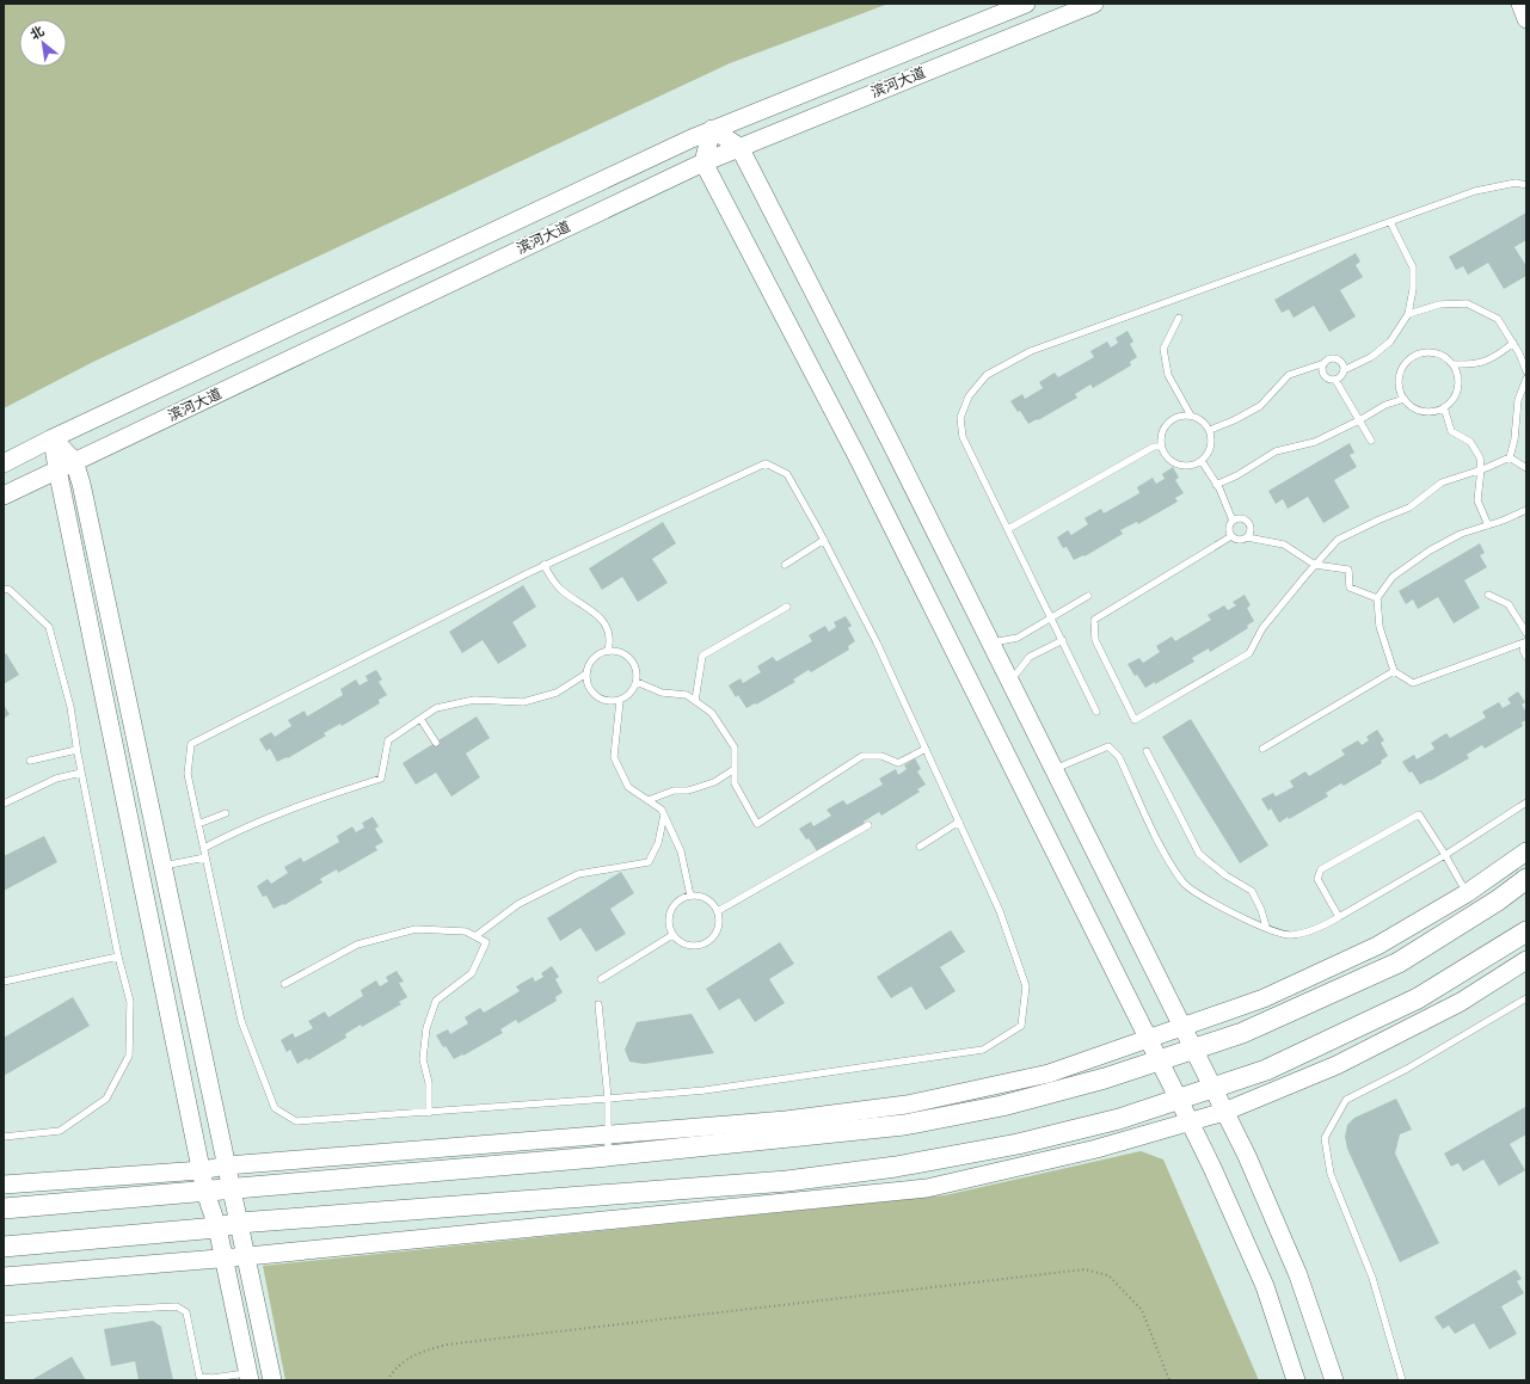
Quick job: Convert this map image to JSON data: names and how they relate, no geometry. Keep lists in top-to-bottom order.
{
  "streets": {
    "street": ["滨河大道"]
  },
  "north": "top left"
}
